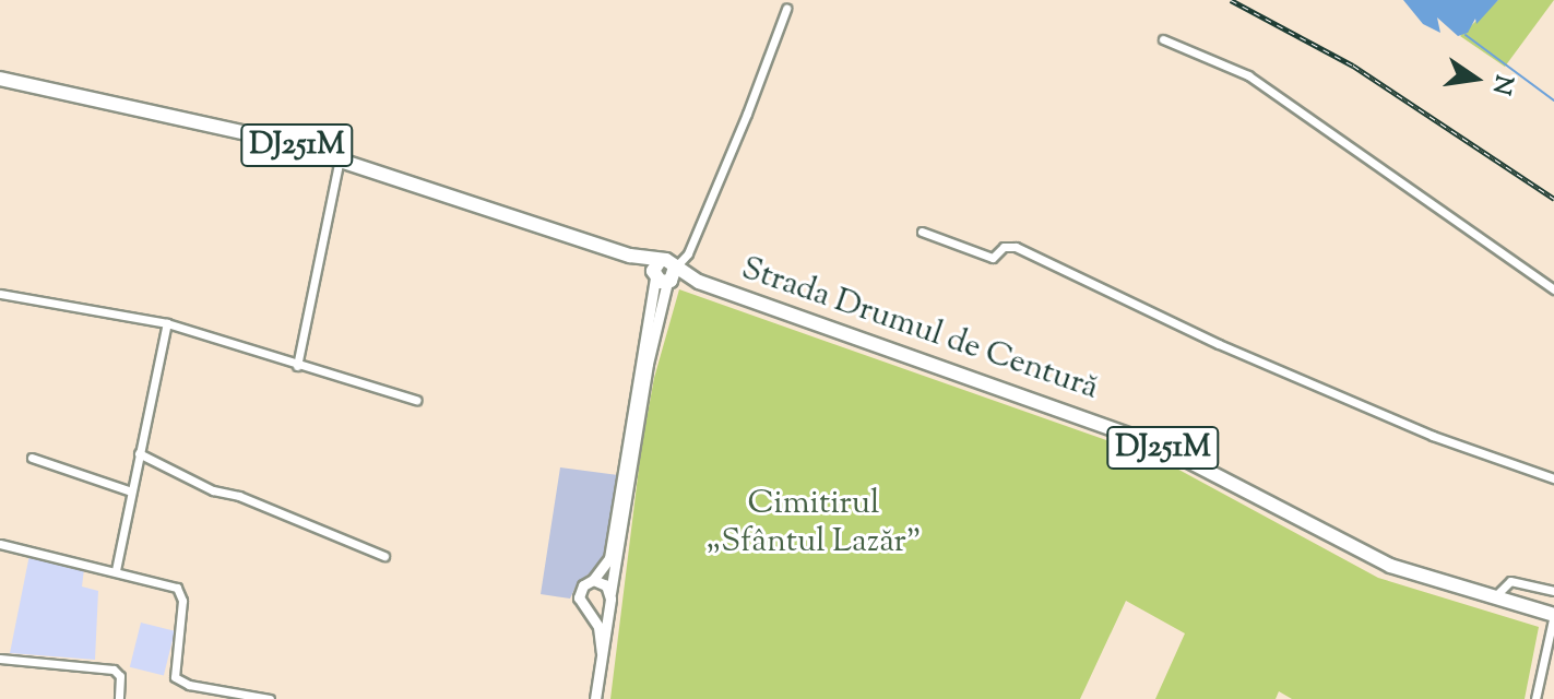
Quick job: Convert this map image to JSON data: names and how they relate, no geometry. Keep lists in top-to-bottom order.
{
  "streets": {
    "highway": ["DJ251M", "Strada Drumul de Centură"]
  },
  "crossings": [
    ["DJ251M", "Strada Drumul de Centură"]
  ],
  "parks": ["Cimitirul „Sfântul Lazăr”"],
  "north": "right"
}
